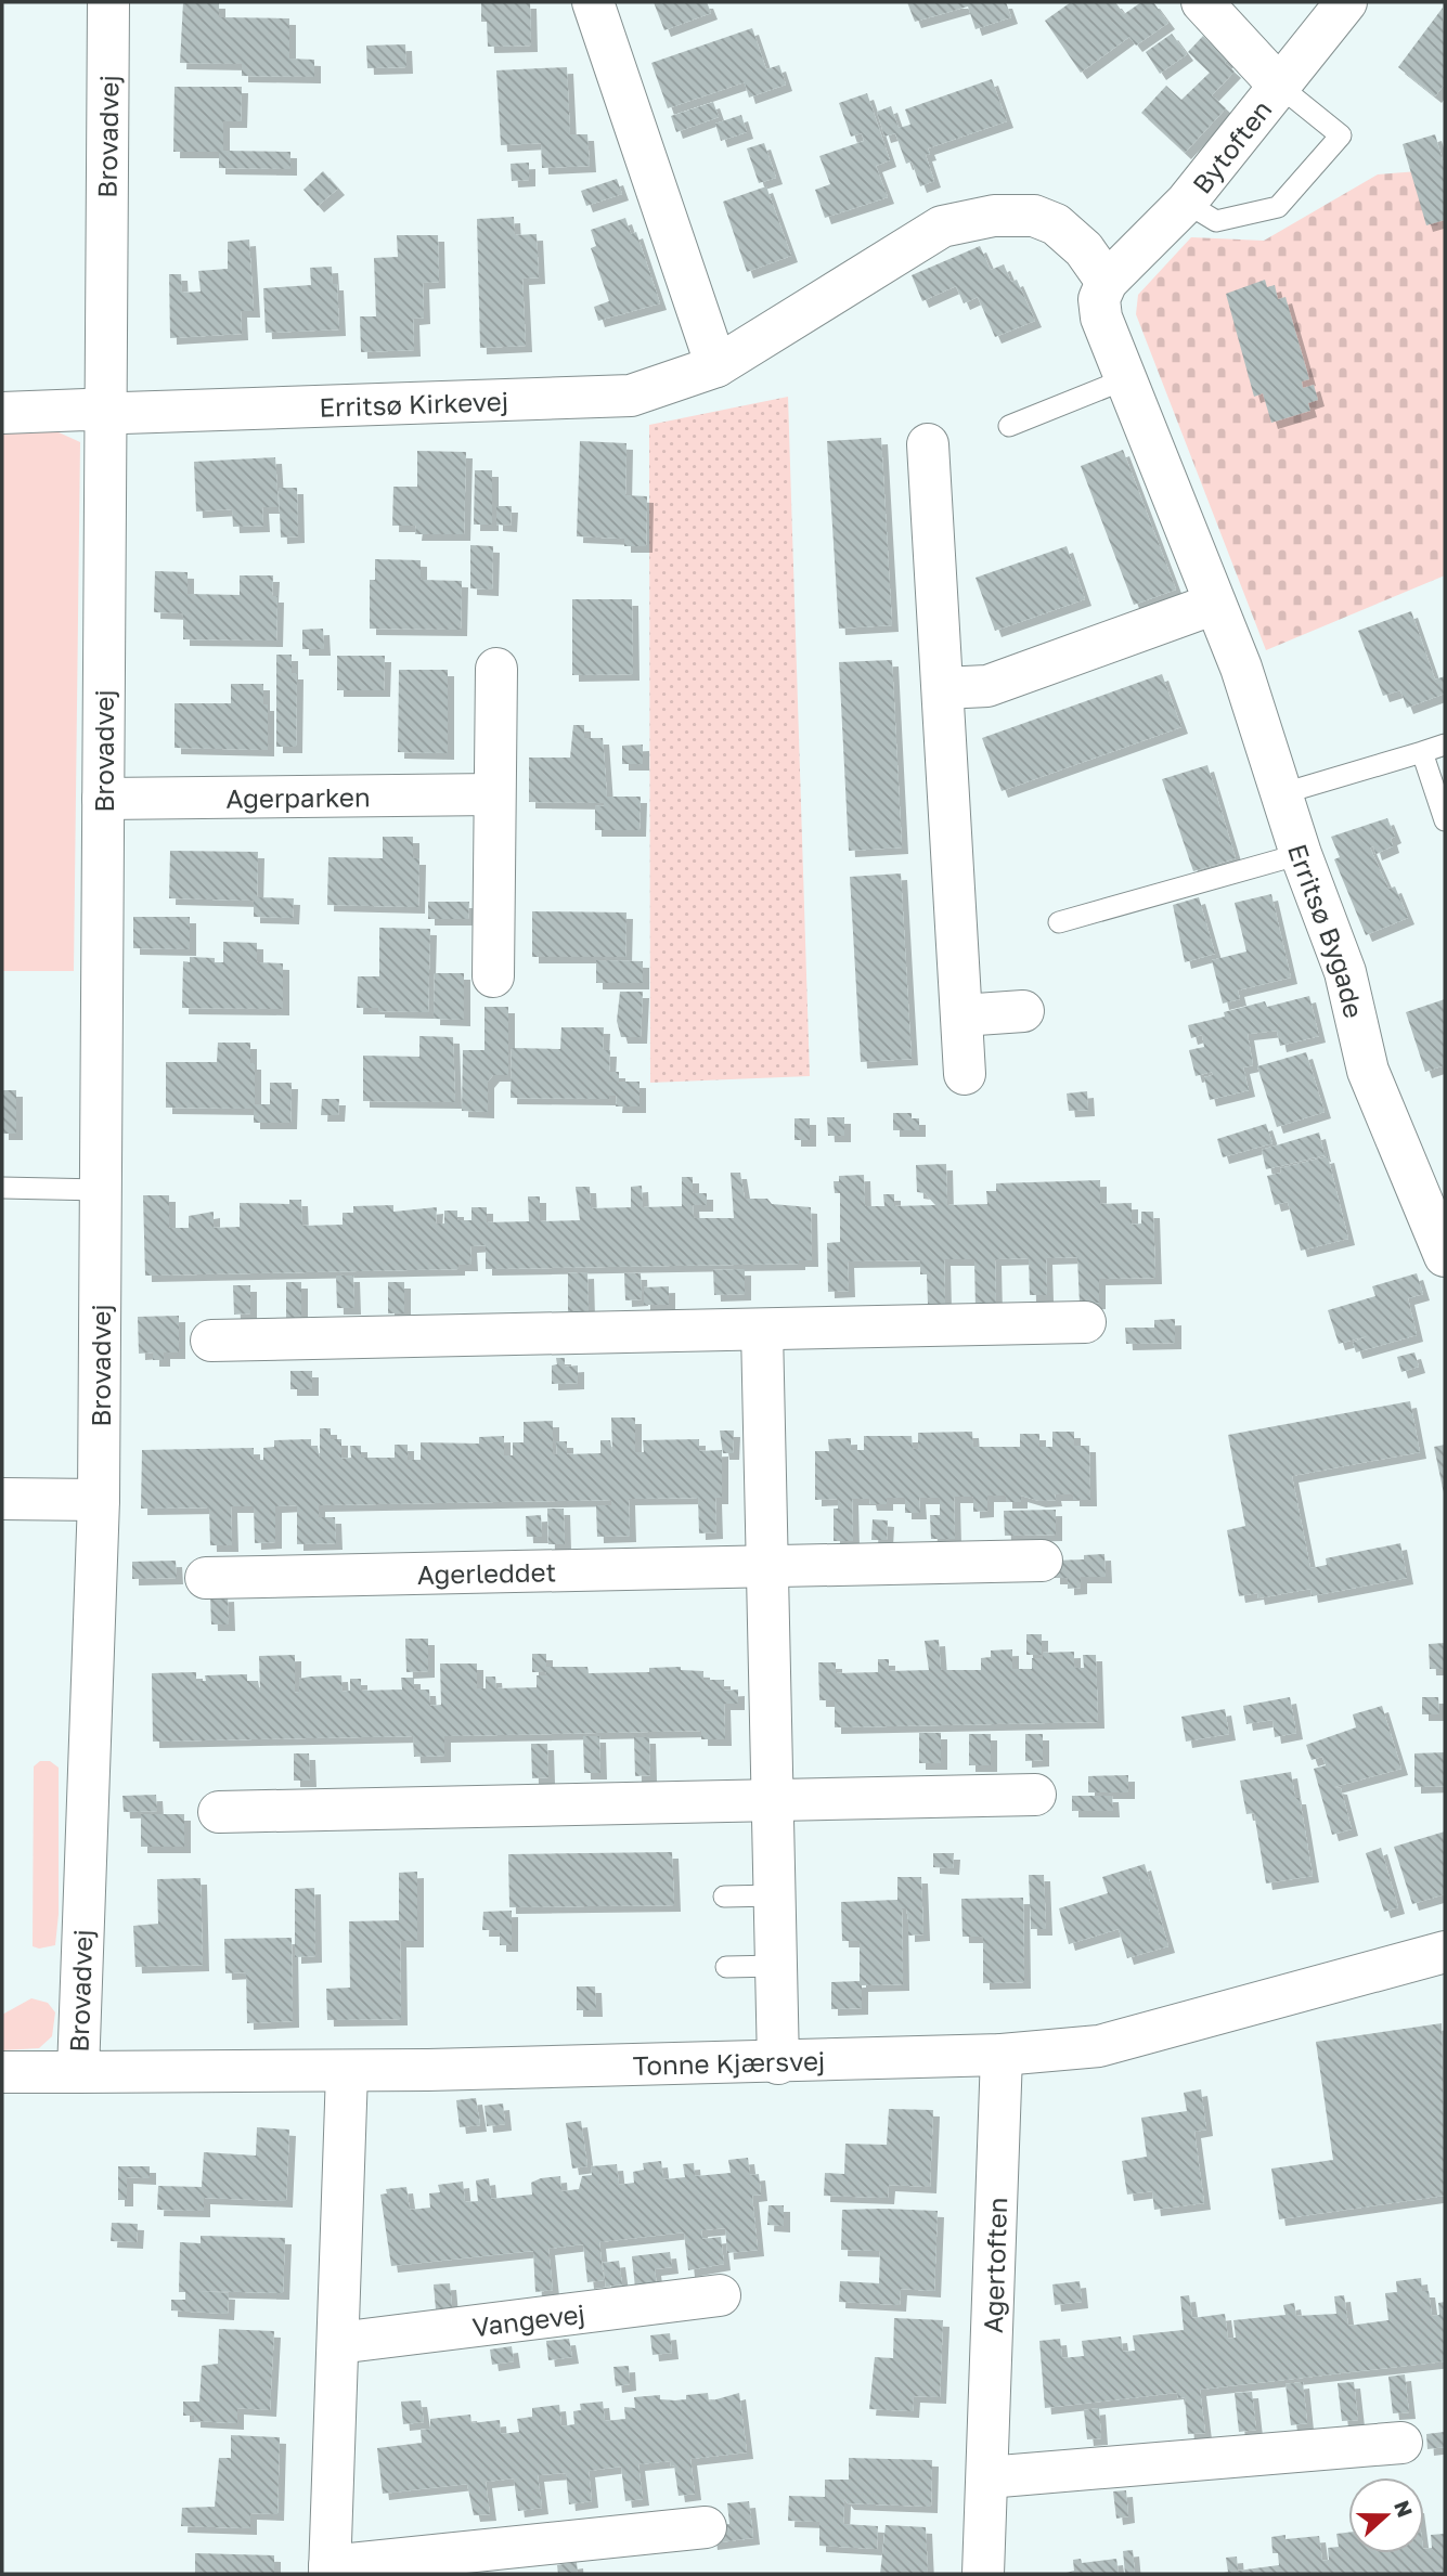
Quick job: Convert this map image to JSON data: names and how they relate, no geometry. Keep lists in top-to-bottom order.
{
  "streets": {
    "street": [
      "Brovadvej",
      "Bytoften",
      "Erritsø Kirkevej",
      "Agerparken",
      "Erritsø Bygade",
      "Agerleddet",
      "Tonne Kjærsvej",
      "Agertoften",
      "Vangevej"
    ]
  },
  "crossings": [
    ["Brovadvej", "Erritsø Kirkevej"],
    ["Brovadvej", "Agerparken"],
    ["Brovadvej", "Tonne Kjærsvej"],
    ["Bytoften", "Erritsø Kirkevej"],
    ["Bytoften", "Erritsø Bygade"],
    ["Erritsø Kirkevej", "Erritsø Bygade"],
    ["Tonne Kjærsvej", "Agertoften"]
  ],
  "north": "right"
}
